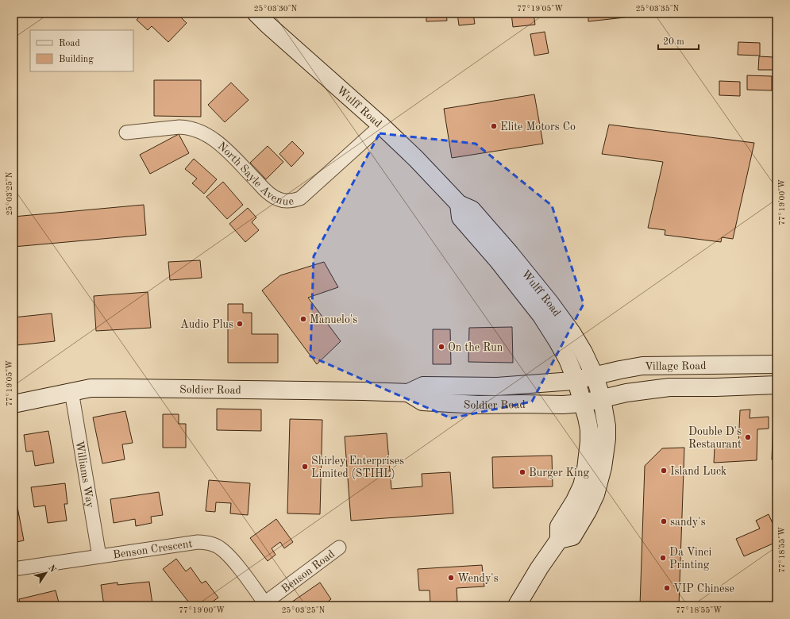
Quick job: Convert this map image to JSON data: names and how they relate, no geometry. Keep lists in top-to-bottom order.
{
  "streets": {
    "main road": ["Wulff Road", "Village Road", "Soldier Road"],
    "street": [
      "North Sayle Avenue",
      "Williams Way",
      "Benson Crescent",
      "Benson Road"
    ]
  },
  "crossings": [
    ["Wulff Road", "North Sayle Avenue"],
    ["Wulff Road", "Village Road"],
    ["Wulff Road", "Soldier Road"],
    ["Village Road", "Soldier Road"],
    ["Soldier Road", "Williams Way"],
    ["Williams Way", "Benson Crescent"],
    ["Benson Crescent", "Benson Road"]
  ],
  "places": [
    "Elite Motors Co",
    "Manuelo's",
    "Audio Plus",
    "On the Run",
    "Double D's Restaurant",
    "Shirley Enterprises Limited (STIHL)",
    "Island Luck",
    "Burger King",
    "sandy's",
    "Da Vinci Printing",
    "Wendy's",
    "VIP Chinese"
  ],
  "legend": ["Road", "Building"],
  "scale_bar": "20 m",
  "north": "top right",
  "coordinates": [
    "25°03'30\"N",
    "77°19'05\"W",
    "25°03'35\"N",
    "25°03'25\"N",
    "77°19'00\"W",
    "77°18'55\"W"
  ]
}
